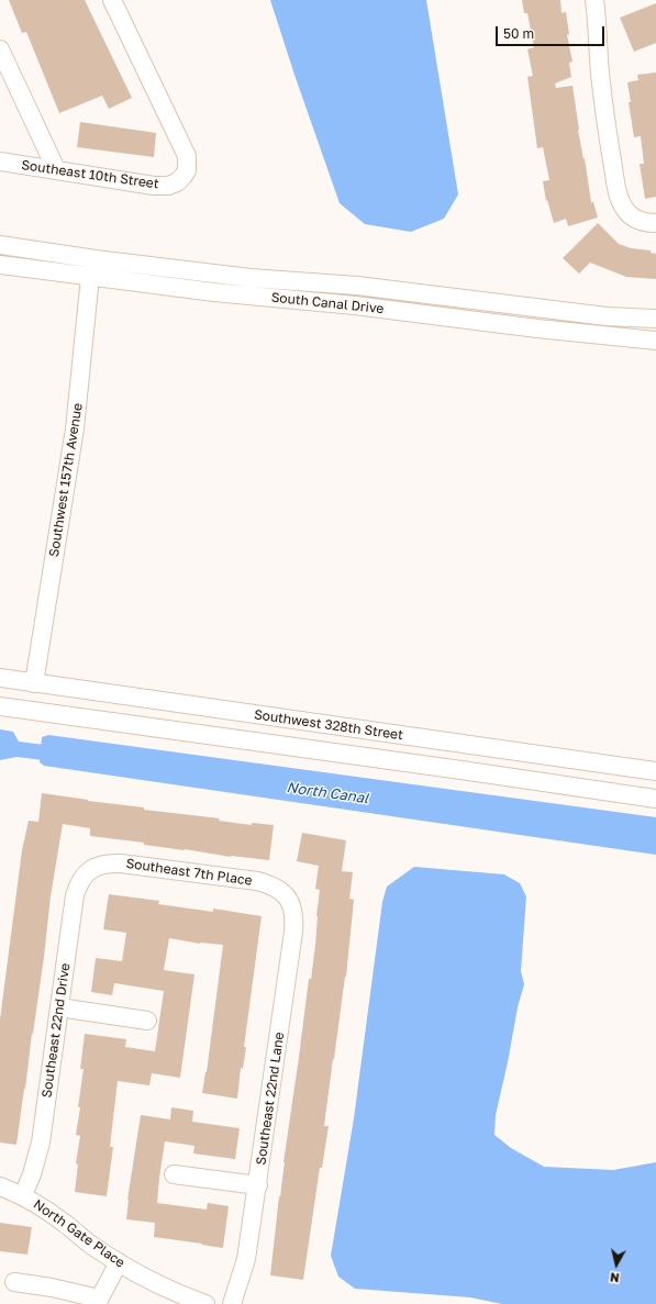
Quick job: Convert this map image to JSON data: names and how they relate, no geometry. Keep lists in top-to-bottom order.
{
  "streets": {
    "street": [
      "Southeast 10th Street",
      "South Canal Drive",
      "Southwest 157th Avenue",
      "Southwest 328th Street",
      "Southeast 7th Place",
      "Southeast 22nd Drive",
      "Southeast 22nd Lane",
      "North Gate Place"
    ]
  },
  "crossings": [
    ["South Canal Drive", "Southwest 157th Avenue"],
    ["Southwest 157th Avenue", "Southwest 328th Street"],
    ["Southeast 7th Place", "Southeast 22nd Drive"],
    ["Southeast 7th Place", "Southeast 22nd Lane"],
    ["Southeast 22nd Drive", "North Gate Place"]
  ],
  "water": ["North Canal"],
  "scale_bar": "50 m",
  "north": "bottom"
}
